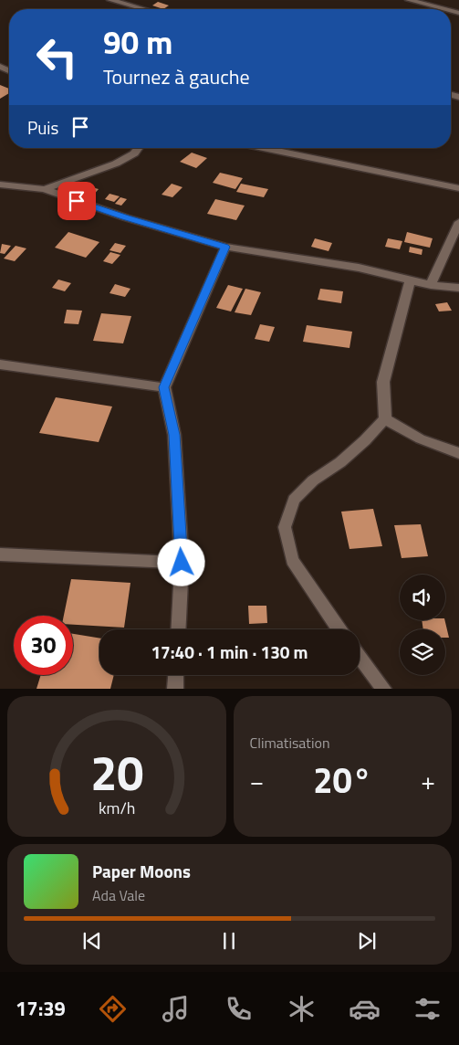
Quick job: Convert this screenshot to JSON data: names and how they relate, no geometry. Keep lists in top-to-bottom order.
{
  "page": {
    "turn": ["90 m", "Tournez à gauche"],
    "then": "Puis",
    "limit": "30",
    "trip": "17:40 · 1 min · 130 m",
    "tile": "Climatisation",
    "heat": ["−", "20°", "+"],
    "song": ["Paper Moons", "Ada Vale"],
    "tabs": "17:39",
    "gauge": ["20", "km/h"]
  }
}
